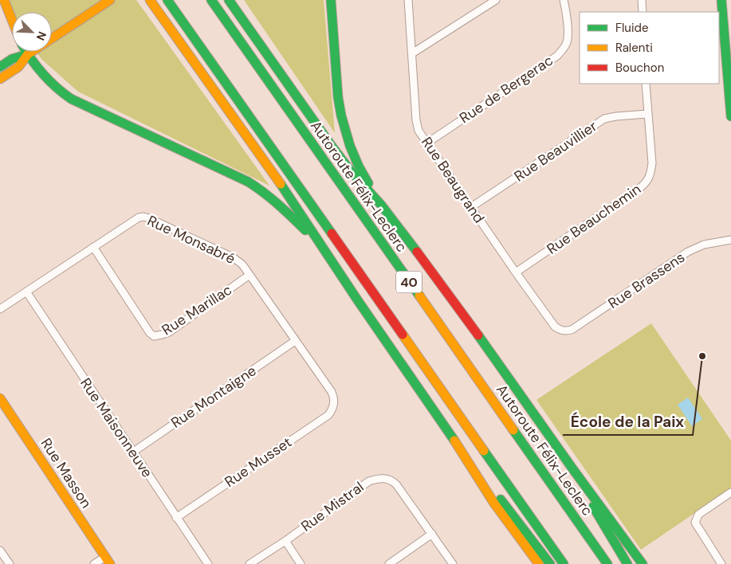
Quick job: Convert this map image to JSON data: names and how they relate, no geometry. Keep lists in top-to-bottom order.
{
  "streets": {
    "main road": ["Autoroute Félix-Leclerc", "40", "Rue Masson"],
    "street": [
      "Rue de Bergerac",
      "Rue Beauvillier",
      "Rue Beaugrand",
      "Rue Beauchemin",
      "Rue Monsabré",
      "Rue Brassens",
      "Rue Marillac",
      "Rue Montaigne",
      "Rue Maisonneuve",
      "Rue Musset",
      "Rue Mistral"
    ]
  },
  "crossings": [
    ["Rue de Bergerac", "Rue Beaugrand"],
    ["Rue Beauvillier", "Rue Beaugrand"],
    ["Rue Beauvillier", "Rue Beauchemin"],
    ["Rue Beaugrand", "Rue Beauchemin"],
    ["Rue Beaugrand", "Rue Brassens"],
    ["Rue Monsabré", "Rue Marillac"],
    ["Rue Monsabré", "Rue Montaigne"],
    ["Rue Monsabré", "Rue Maisonneuve"],
    ["Rue Monsabré", "Rue Musset"],
    ["Rue Montaigne", "Rue Maisonneuve"],
    ["Rue Maisonneuve", "Rue Musset"]
  ],
  "places": ["École de la Paix"],
  "legend": ["Fluide", "Ralenti", "Bouchon"],
  "north": "bottom right"
}
